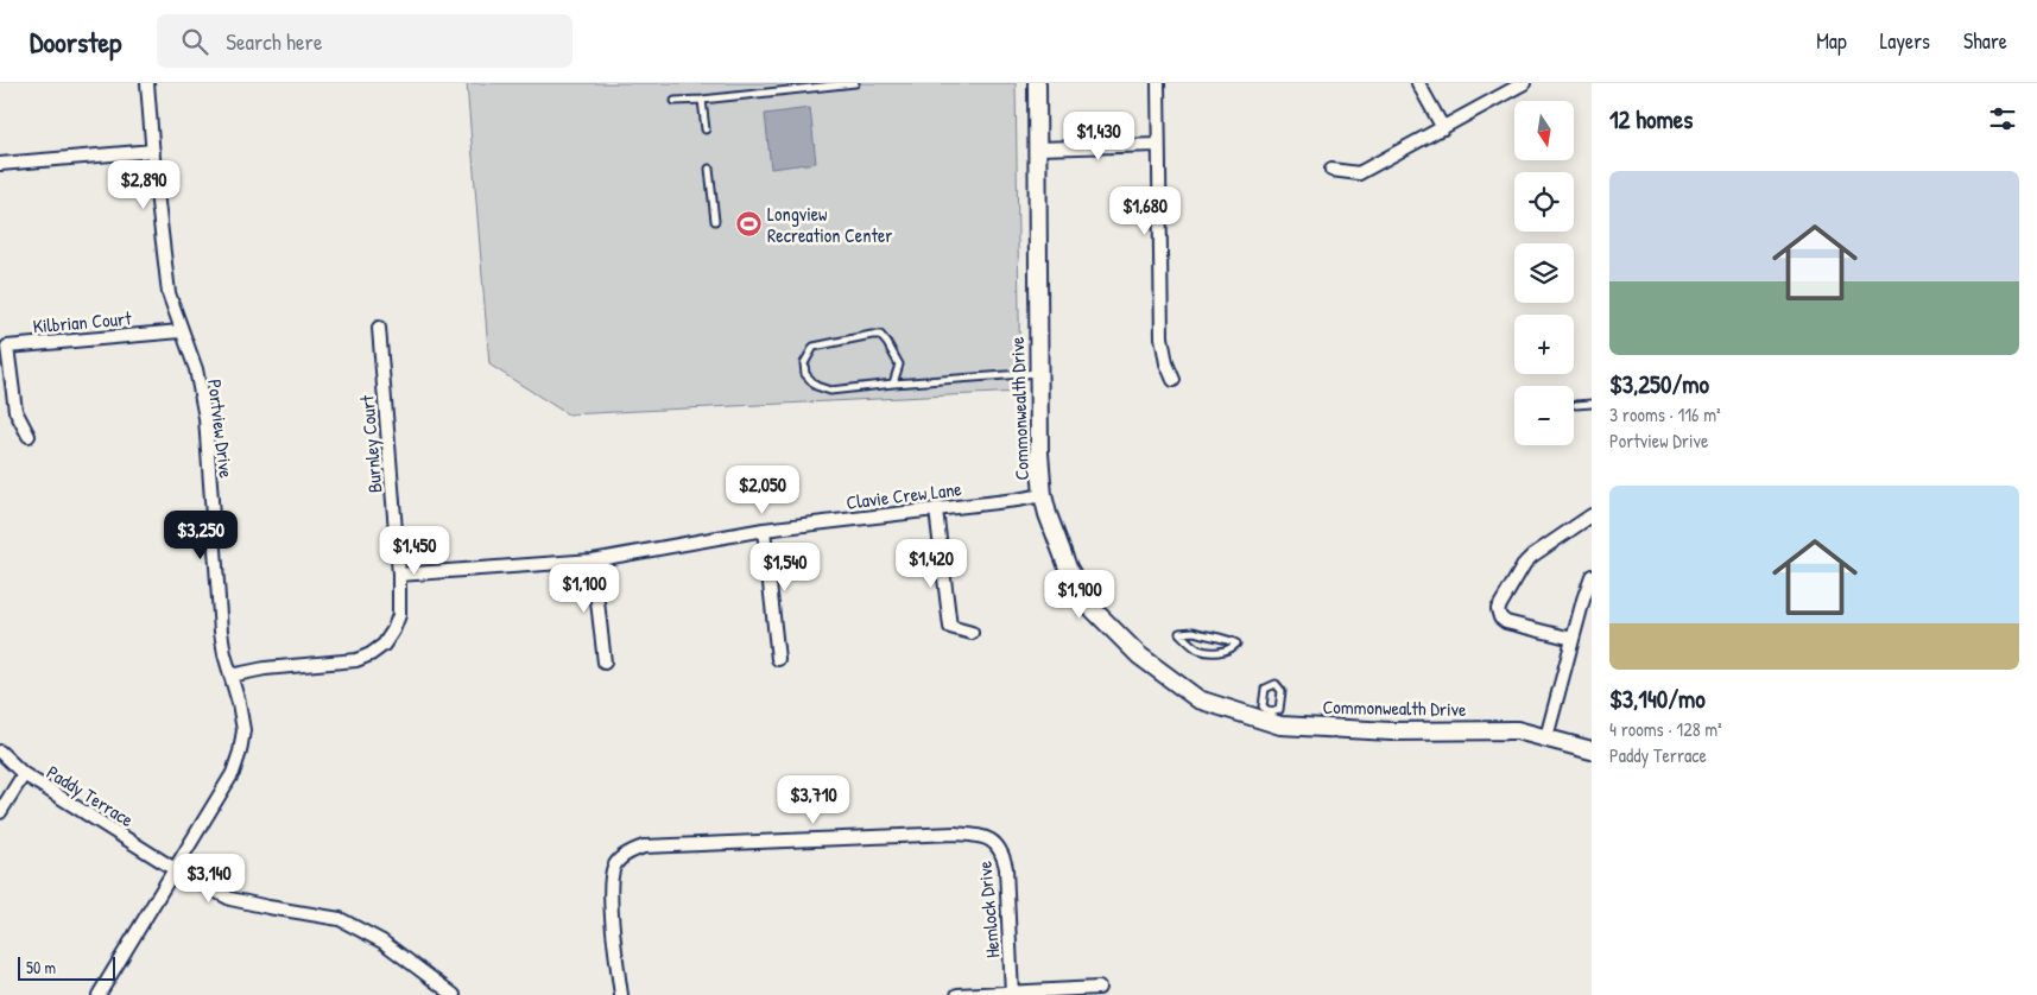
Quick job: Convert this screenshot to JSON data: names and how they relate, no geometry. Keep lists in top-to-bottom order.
{
  "streets": {
    "street": [
      "Kilbrian Court",
      "Commonwealth Drive",
      "Portview Drive",
      "Burnley Court",
      "Clavie Crew Lane",
      "Paddy Terrace",
      "Hemlock Drive"
    ]
  },
  "crossings": [
    ["Kilbrian Court", "Portview Drive"],
    ["Commonwealth Drive", "Clavie Crew Lane"],
    ["Portview Drive", "Burnley Court"],
    ["Portview Drive", "Paddy Terrace"],
    ["Burnley Court", "Clavie Crew Lane"]
  ],
  "places": {
    "sports": ["Longview Recreation Center"]
  },
  "scale_bar": "50 m",
  "north": "bottom",
  "page": {
    "header": "Doorstep",
    "search": "Search here",
    "nav": ["Map", "Layers", "Share"],
    "heading": "12 homes",
    "map_buttons": ["+", "−"],
    "price": [
      "$1,430",
      "$2,890",
      "$1,680",
      "$2,050",
      "$3,250",
      "$1,450",
      "$1,420",
      "$1,540",
      "$1,100",
      "$1,900",
      "$3,710",
      "$3,140"
    ],
    "list": [
      {
        "name": "$3,250/mo",
        "note": "3 rooms · 116 m² · Portview Drive"
      },
      {
        "name": "$3,140/mo",
        "note": "4 rooms · 128 m² · Paddy Terrace"
      }
    ],
    "scale": "50 m"
  }
}
